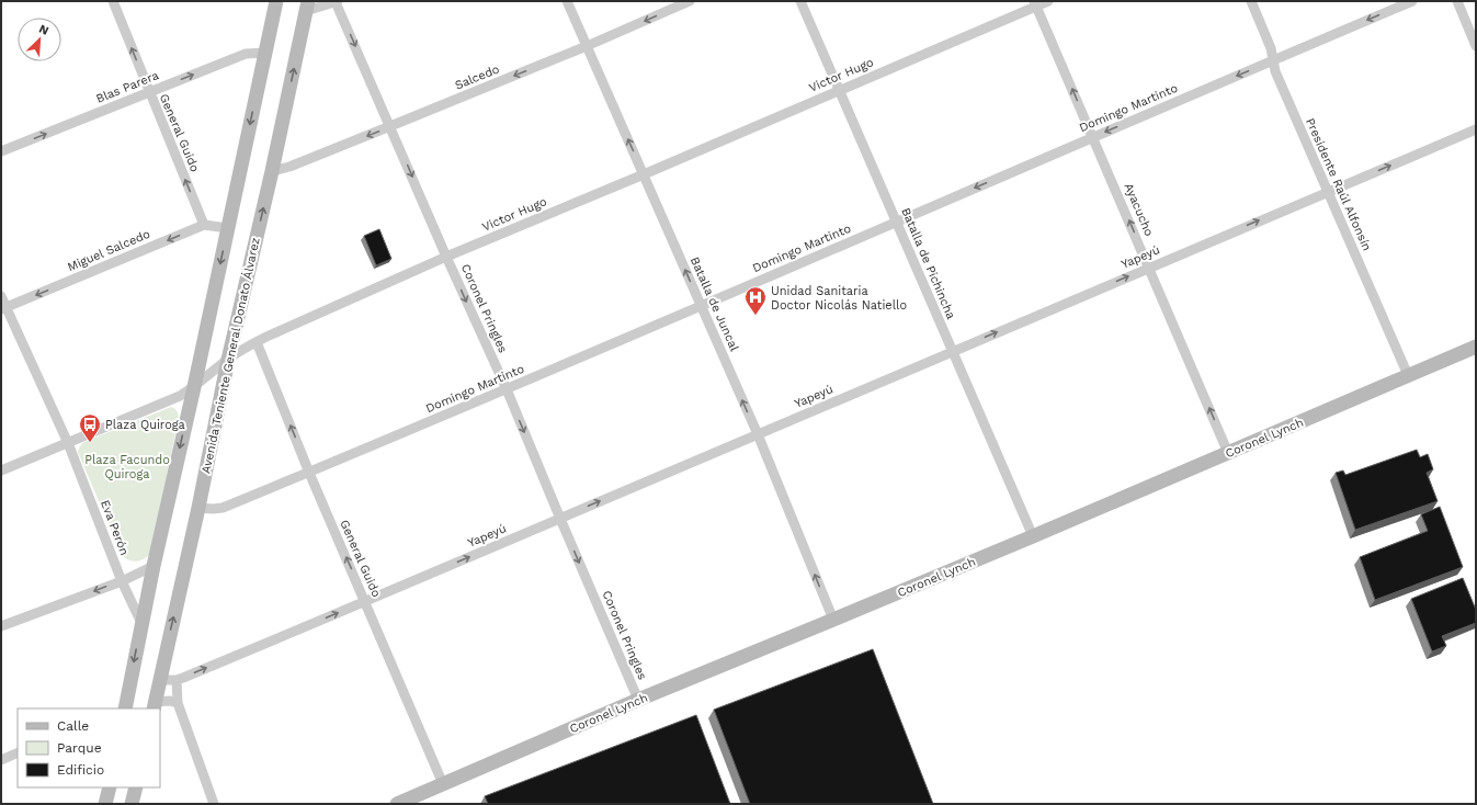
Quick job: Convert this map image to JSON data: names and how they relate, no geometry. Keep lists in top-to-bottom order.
{
  "streets": {
    "main road": ["Avenida Teniente General Donato Álvarez", "Coronel Lynch"],
    "street": [
      "Victor Hugo",
      "Salcedo",
      "Blas Parera",
      "Domingo Martinto",
      "General Guido",
      "Presidente Raúl Alfonsín",
      "Ayacucho",
      "Miguel Salcedo",
      "Yapeyú",
      "Batalla de Pichincha",
      "Batalla de Juncal",
      "Coronel Pringles",
      "Eva Perón"
    ]
  },
  "crossings": [
    ["Victor Hugo", "General Guido"],
    ["Victor Hugo", "Ayacucho"],
    ["Victor Hugo", "Batalla de Pichincha"],
    ["Victor Hugo", "Batalla de Juncal"],
    ["Victor Hugo", "Coronel Pringles"],
    ["Victor Hugo", "Avenida Teniente General Donato Álvarez"],
    ["Victor Hugo", "Eva Perón"],
    ["Salcedo", "Batalla de Juncal"],
    ["Salcedo", "Coronel Pringles"],
    ["Salcedo", "Avenida Teniente General Donato Álvarez"],
    ["Blas Parera", "General Guido"],
    ["Domingo Martinto", "General Guido"],
    ["Domingo Martinto", "Presidente Raúl Alfonsín"],
    ["Domingo Martinto", "Ayacucho"],
    ["Domingo Martinto", "Batalla de Pichincha"],
    ["Domingo Martinto", "Batalla de Juncal"],
    ["Domingo Martinto", "Coronel Pringles"],
    ["Domingo Martinto", "Avenida Teniente General Donato Álvarez"],
    ["General Guido", "Miguel Salcedo"],
    ["General Guido", "Yapeyú"],
    ["General Guido", "Coronel Lynch"],
    ["Presidente Raúl Alfonsín", "Yapeyú"],
    ["Presidente Raúl Alfonsín", "Coronel Lynch"],
    ["Ayacucho", "Yapeyú"],
    ["Ayacucho", "Coronel Lynch"],
    ["Miguel Salcedo", "Eva Perón"],
    ["Yapeyú", "Batalla de Pichincha"],
    ["Yapeyú", "Batalla de Juncal"],
    ["Yapeyú", "Coronel Pringles"],
    ["Yapeyú", "Avenida Teniente General Donato Álvarez"],
    ["Batalla de Pichincha", "Coronel Lynch"],
    ["Batalla de Juncal", "Coronel Lynch"],
    ["Coronel Pringles", "Coronel Lynch"]
  ],
  "one_way": [
    "Salcedo",
    "Blas Parera",
    "Domingo Martinto",
    "General Guido",
    "Ayacucho",
    "Miguel Salcedo",
    "Yapeyú",
    "Batalla de Juncal",
    "Coronel Pringles"
  ],
  "parks": ["Plaza Facundo Quiroga"],
  "places": {
    "hospital": ["Unidad Sanitaria Doctor Nicolás Natiello"],
    "bus stop": ["Plaza Quiroga"]
  },
  "legend": ["Calle", "Parque", "Edificio"],
  "north": "top right"
}
